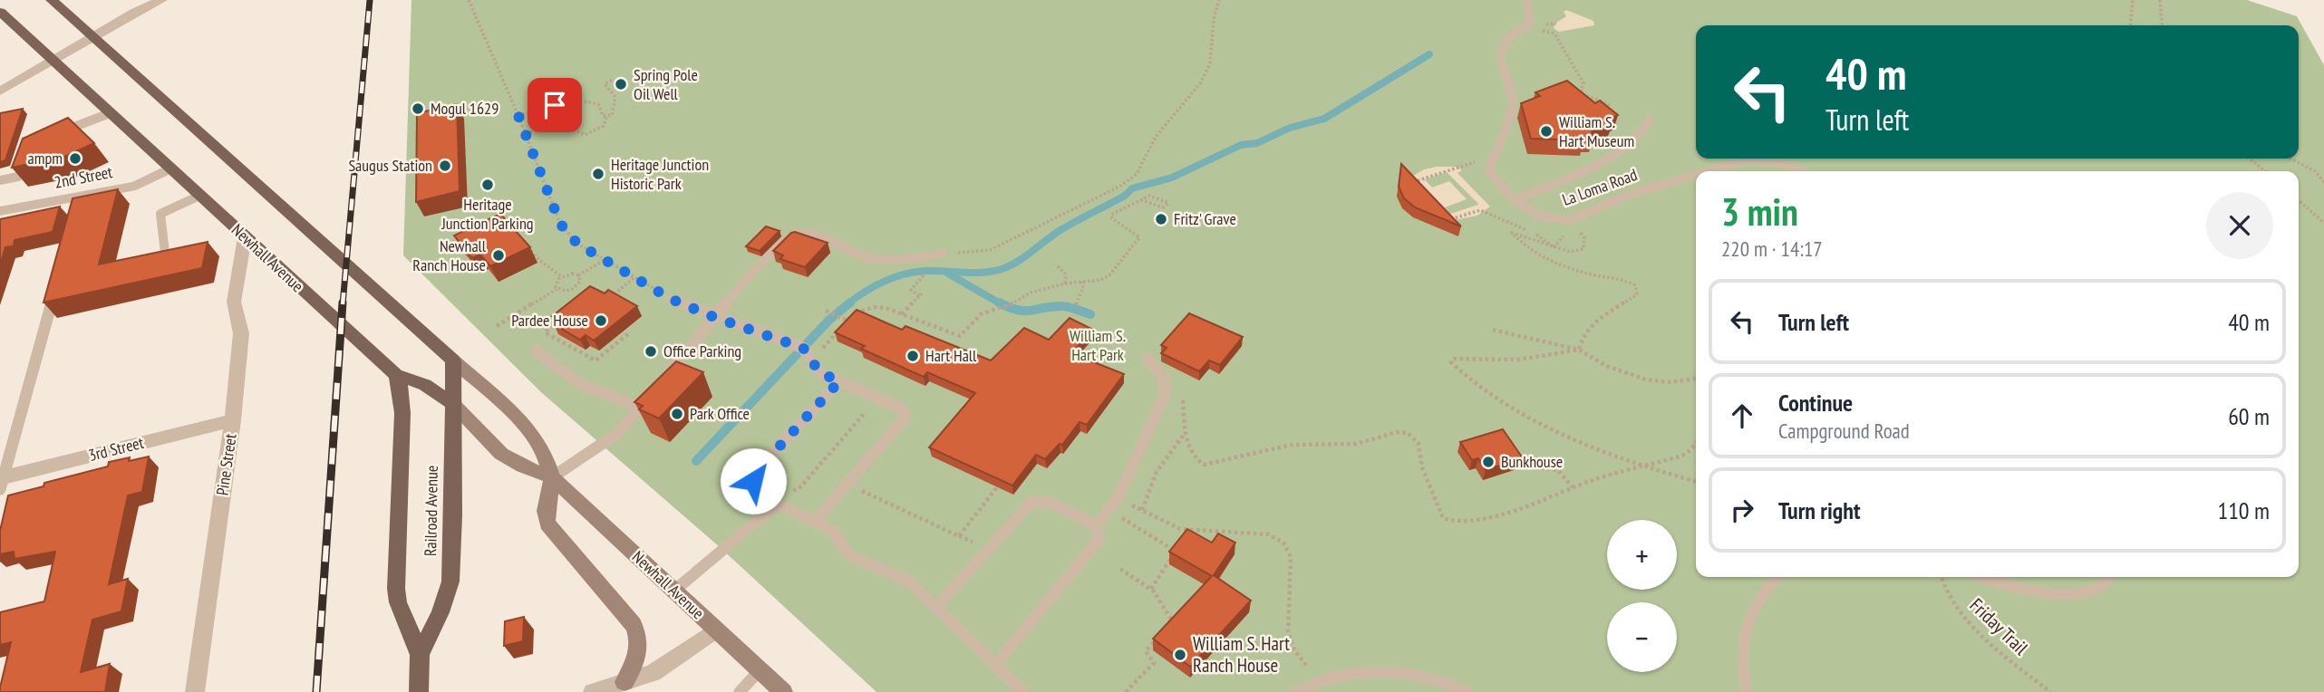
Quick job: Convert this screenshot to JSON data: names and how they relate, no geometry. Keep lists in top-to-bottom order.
{
  "streets": {
    "main road": ["Newhall Avenue", "Railroad Avenue"],
    "street": ["2nd Street", "3rd Street", "Pine Street"],
    "lane": ["La Loma Road"],
    "path": ["Friday Trail"]
  },
  "crossings": [
    ["2nd Street", "Newhall Avenue"],
    ["Newhall Avenue", "Pine Street"],
    ["Newhall Avenue", "Railroad Avenue"],
    ["3rd Street", "Pine Street"]
  ],
  "parks": ["William S. Hart Park"],
  "places": [
    "Spring Pole Oil Well",
    "Mogul 1629",
    "William S. Hart Museum",
    "ampm",
    "Saugus Station",
    "Heritage Junction Historic Park",
    "Heritage Junction Parking",
    "Fritz' Grave",
    "Newhall Ranch House",
    "Pardee House",
    "Office Parking",
    "Hart Hall",
    "Park Office",
    "Bunkhouse",
    "William S. Hart Ranch House"
  ],
  "page": {
    "turn": ["40 m", "Turn left"],
    "heading": ["3 min", "220 m · 14:17"],
    "list": [
      {
        "name": "Turn left",
        "value": "40 m"
      },
      {
        "name": "Continue",
        "note": "Campground Road",
        "value": "60 m"
      },
      {
        "name": "Turn right",
        "value": "110 m"
      }
    ],
    "map_buttons": ["+", "−"]
  }
}
